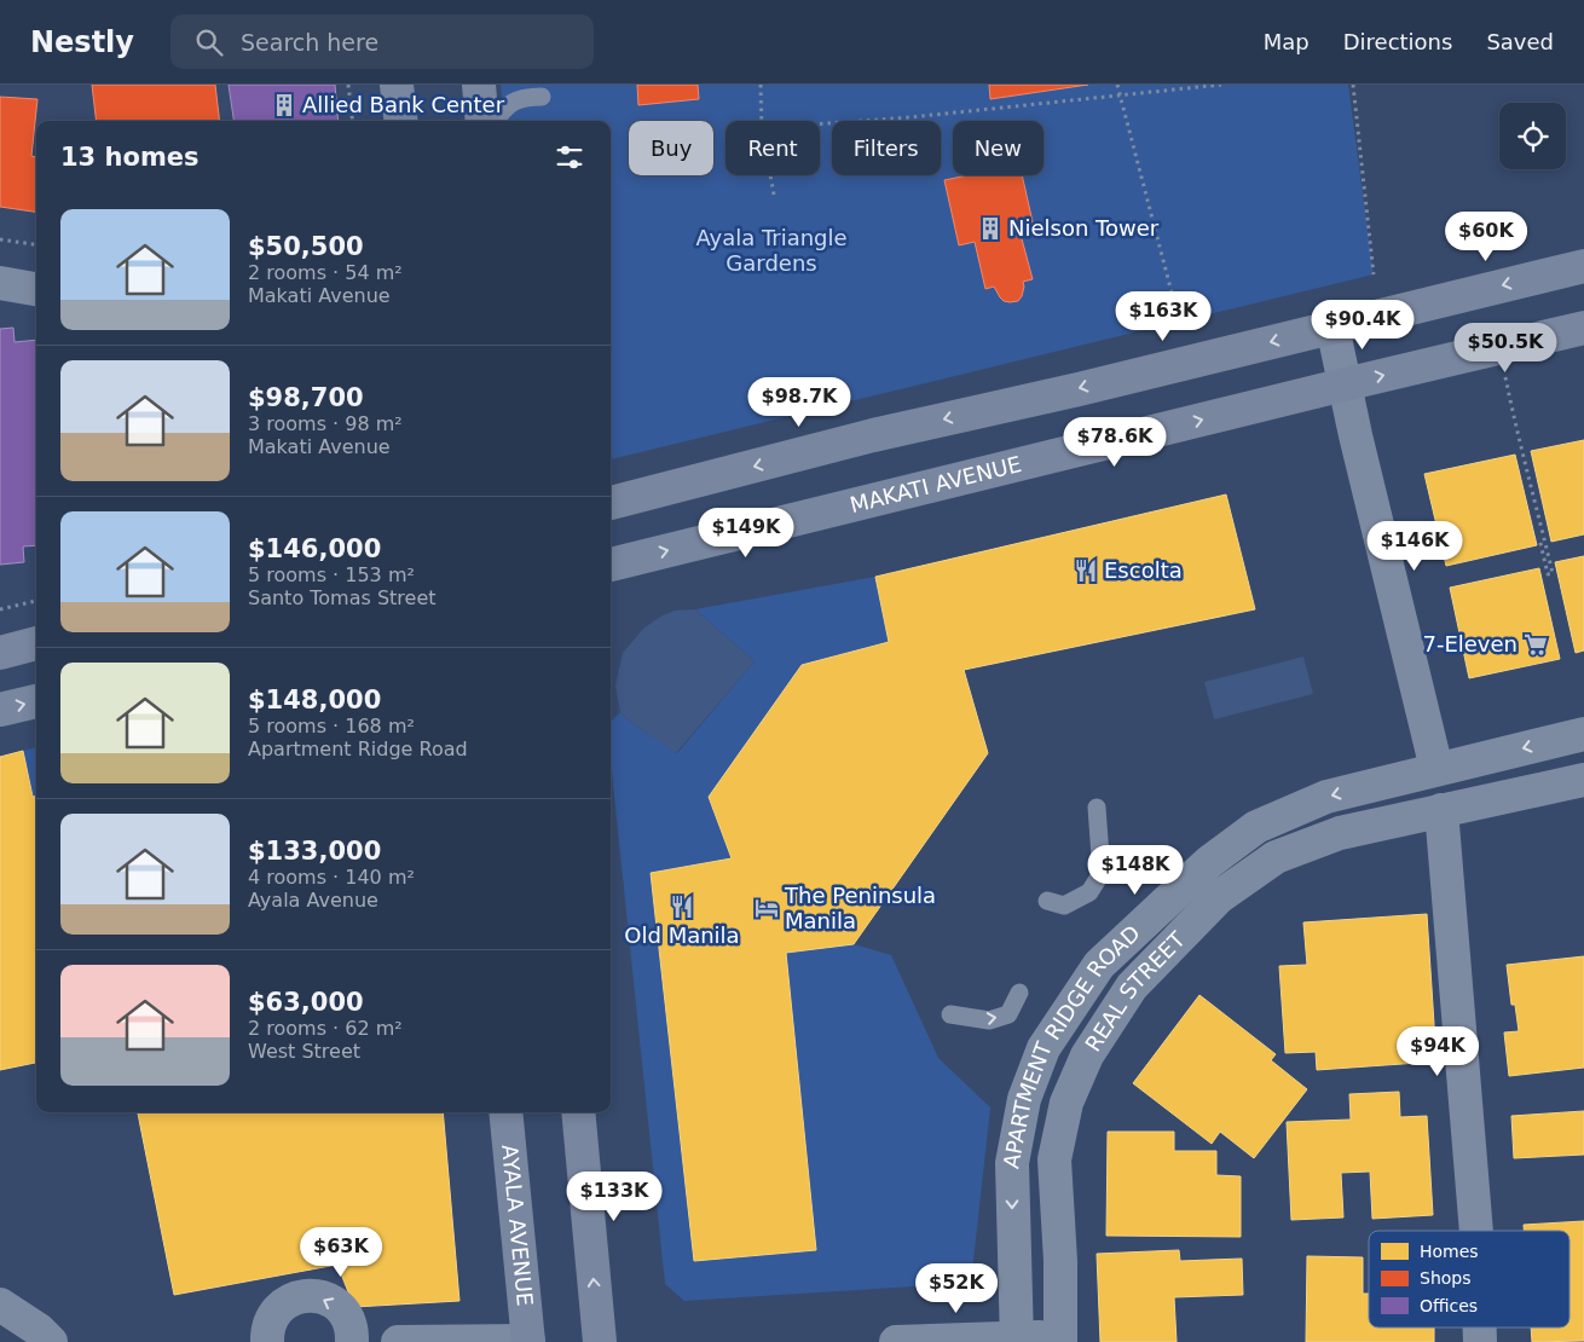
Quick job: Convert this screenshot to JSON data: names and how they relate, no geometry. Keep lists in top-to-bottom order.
{
  "streets": {
    "main road": ["MAKATI AVENUE", "AYALA AVENUE"],
    "street": ["REAL STREET", "APARTMENT RIDGE ROAD"]
  },
  "one_way": ["APARTMENT RIDGE ROAD"],
  "parks": ["Ayala Triangle Gardens"],
  "places": {
    "building": ["Allied Bank Center", "Nielson Tower"],
    "restaurant": ["Escolta", "Old Manila"],
    "supermarket": ["7-Eleven"],
    "hotel": ["The Peninsula Manila"]
  },
  "legend": ["Homes", "Shops", "Offices"],
  "page": {
    "header": "Nestly",
    "search": "Search here",
    "nav": ["Map", "Directions", "Saved"],
    "chip": [
      "Buy",
      "Rent",
      "Filters",
      "New"
    ],
    "heading": "13 homes",
    "list": [
      {
        "name": "$50,500",
        "note": "2 rooms · 54 m² · Makati Avenue"
      },
      {
        "name": "$98,700",
        "note": "3 rooms · 98 m² · Makati Avenue"
      },
      {
        "name": "$146,000",
        "note": "5 rooms · 153 m² · Santo Tomas Street"
      },
      {
        "name": "$148,000",
        "note": "5 rooms · 168 m² · Apartment Ridge Road"
      },
      {
        "name": "$133,000",
        "note": "4 rooms · 140 m² · Ayala Avenue"
      },
      {
        "name": "$63,000",
        "note": "2 rooms · 62 m² · West Street"
      }
    ],
    "price": [
      "$60K",
      "$163K",
      "$90.4K",
      "$50.5K",
      "$98.7K",
      "$78.6K",
      "$149K",
      "$146K",
      "$148K",
      "$94K",
      "$133K",
      "$63K",
      "$52K"
    ]
  }
}
